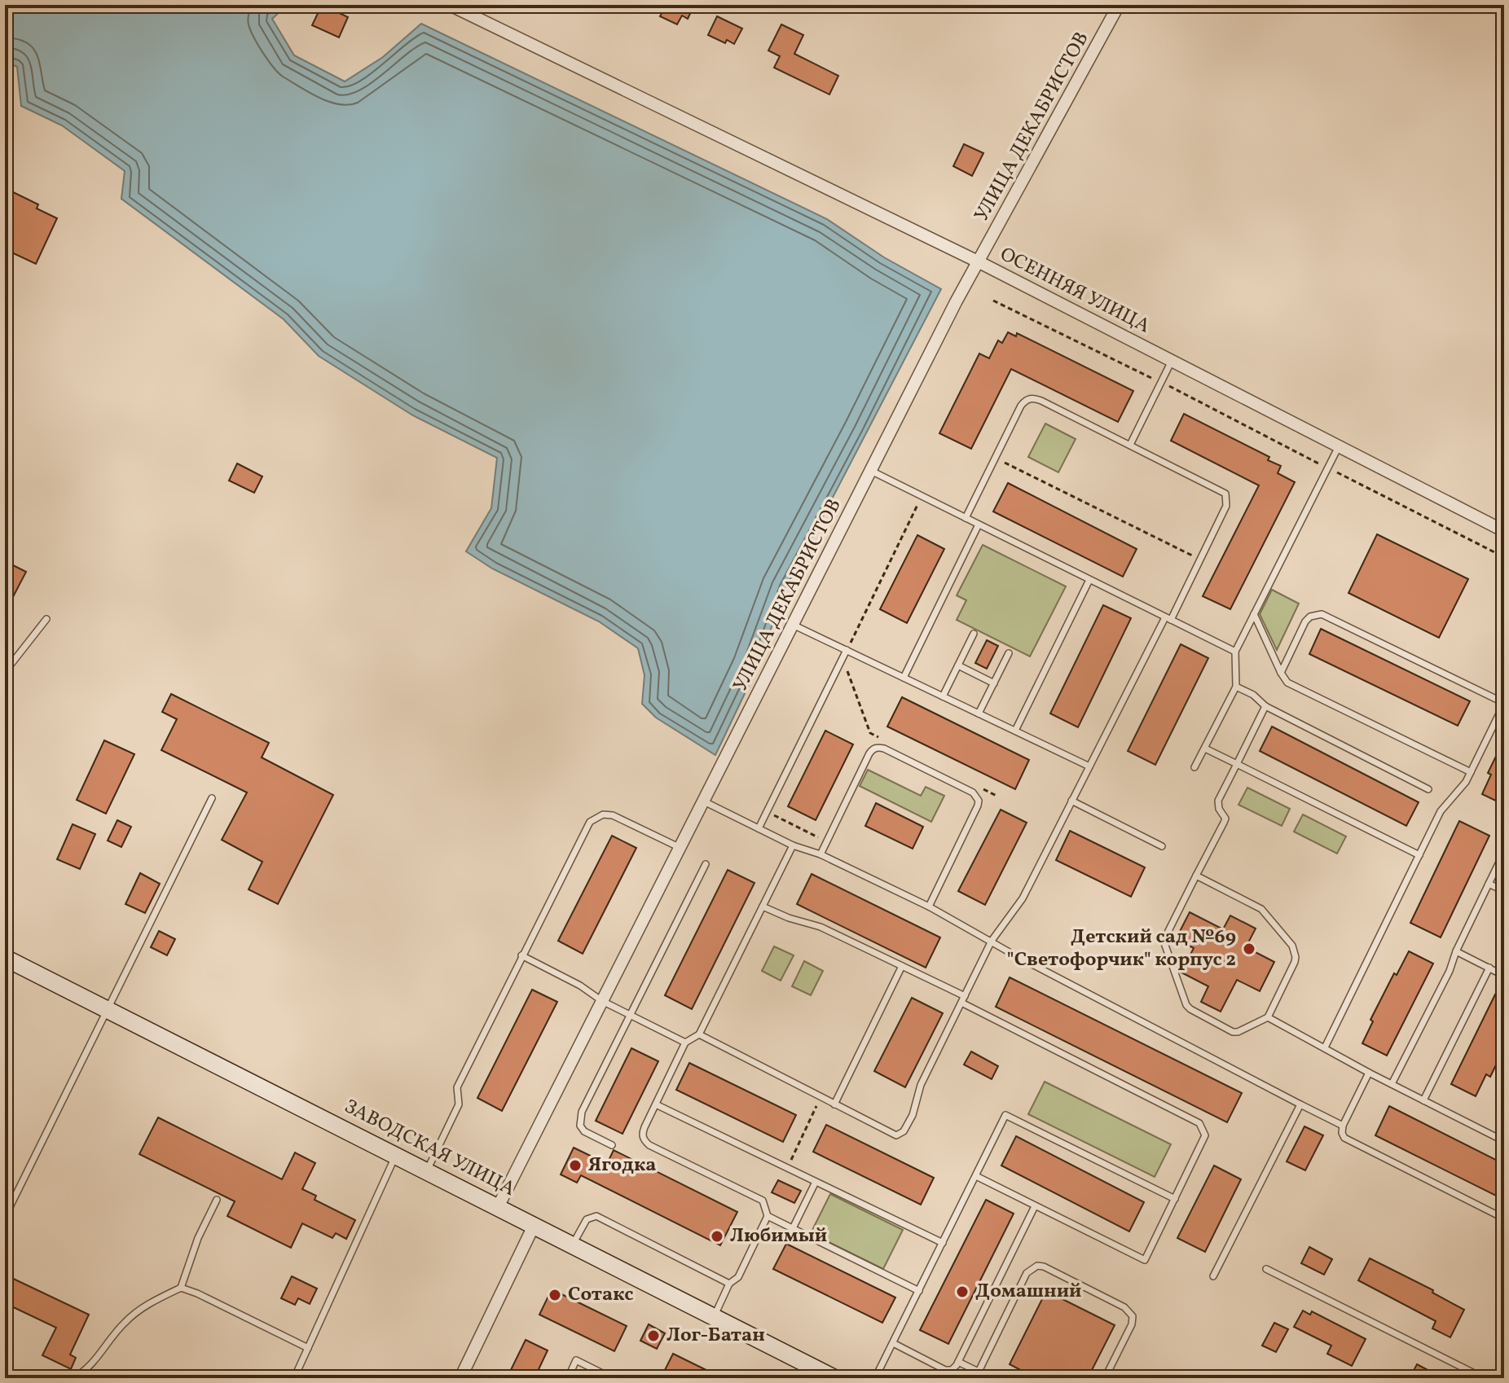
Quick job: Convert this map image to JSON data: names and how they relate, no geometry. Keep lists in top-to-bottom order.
{
  "streets": {
    "street": ["УЛИЦА ДЕКАБРИСТОВ", "ОСЕННЯЯ УЛИЦА", "ЗАВОДСКАЯ УЛИЦА"]
  },
  "crossings": [
    ["УЛИЦА ДЕКАБРИСТОВ", "ОСЕННЯЯ УЛИЦА"],
    ["УЛИЦА ДЕКАБРИСТОВ", "ЗАВОДСКАЯ УЛИЦА"]
  ],
  "places": [
    "Детский сад №69 \"Светофорчик\" корпус 2",
    "Ягодка",
    "Любимый",
    "Домашний",
    "Сотакс",
    "Лог-Батан"
  ]
}
